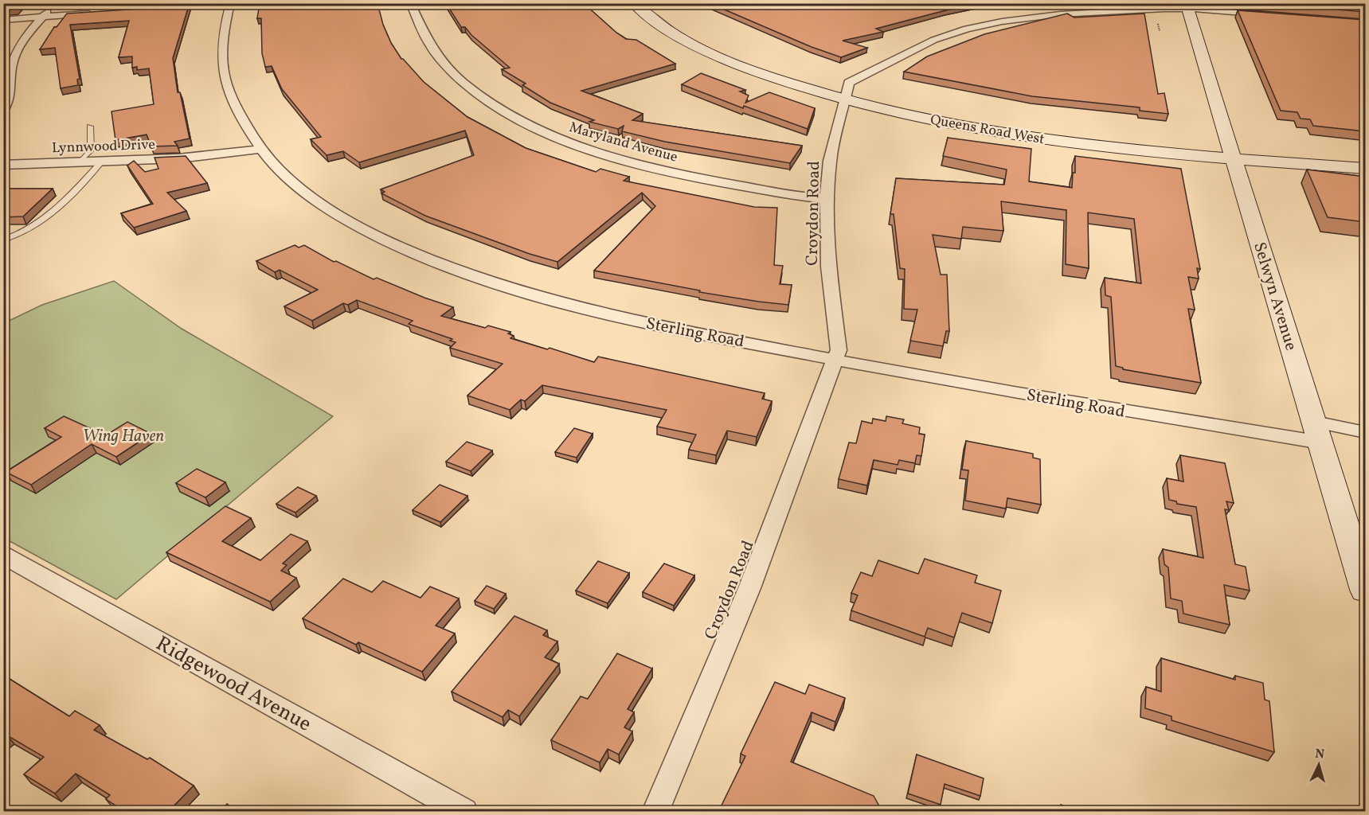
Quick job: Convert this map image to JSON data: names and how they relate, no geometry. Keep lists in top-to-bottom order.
{
  "streets": {
    "street": [
      "Queens Road West",
      "Maryland Avenue",
      "Lynnwood Drive",
      "Croydon Road",
      "Selwyn Avenue",
      "Sterling Road",
      "Ridgewood Avenue"
    ]
  },
  "crossings": [
    ["Queens Road West", "Croydon Road"],
    ["Queens Road West", "Selwyn Avenue"],
    ["Maryland Avenue", "Croydon Road"],
    ["Lynnwood Drive", "Sterling Road"],
    ["Croydon Road", "Sterling Road"],
    ["Selwyn Avenue", "Sterling Road"]
  ],
  "parks": ["Wing Haven"],
  "north": "top"
}
